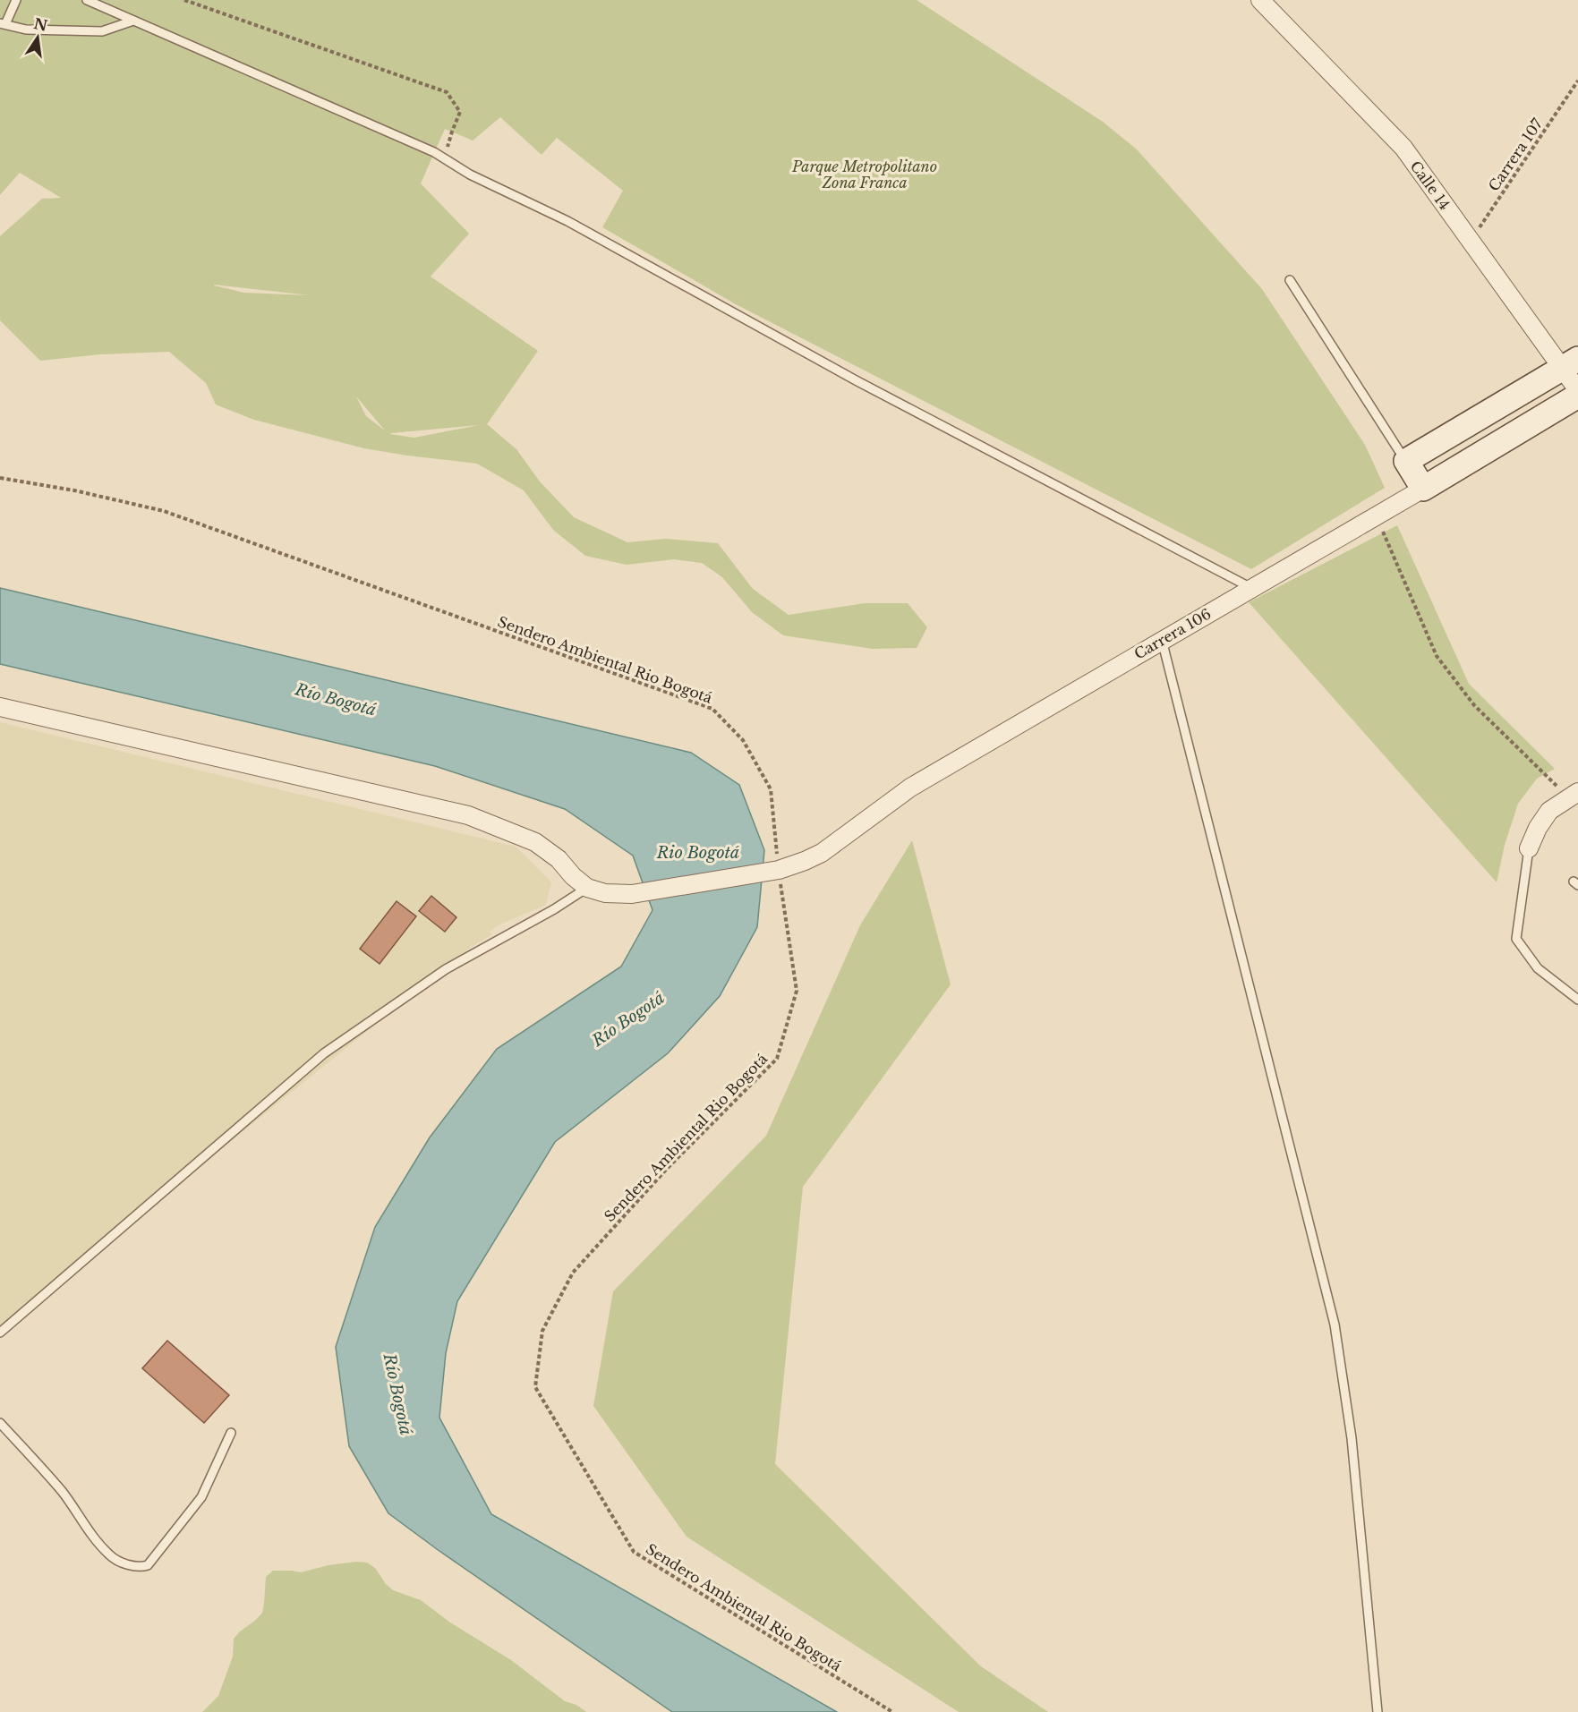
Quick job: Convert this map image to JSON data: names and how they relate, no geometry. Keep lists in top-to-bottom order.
{
  "streets": {
    "street": ["Calle 14", "Carrera 106"],
    "path": ["Carrera 107", "Sendero Ambiental Rio Bogotá"]
  },
  "crossings": [
    ["Carrera 107", "Calle 14"],
    ["Carrera 106", "Sendero Ambiental Rio Bogotá"]
  ],
  "water": ["Río Bogotá", "Rio Bogotá"],
  "parks": ["Parque Metropolitano Zona Franca"],
  "north": "top"
}
